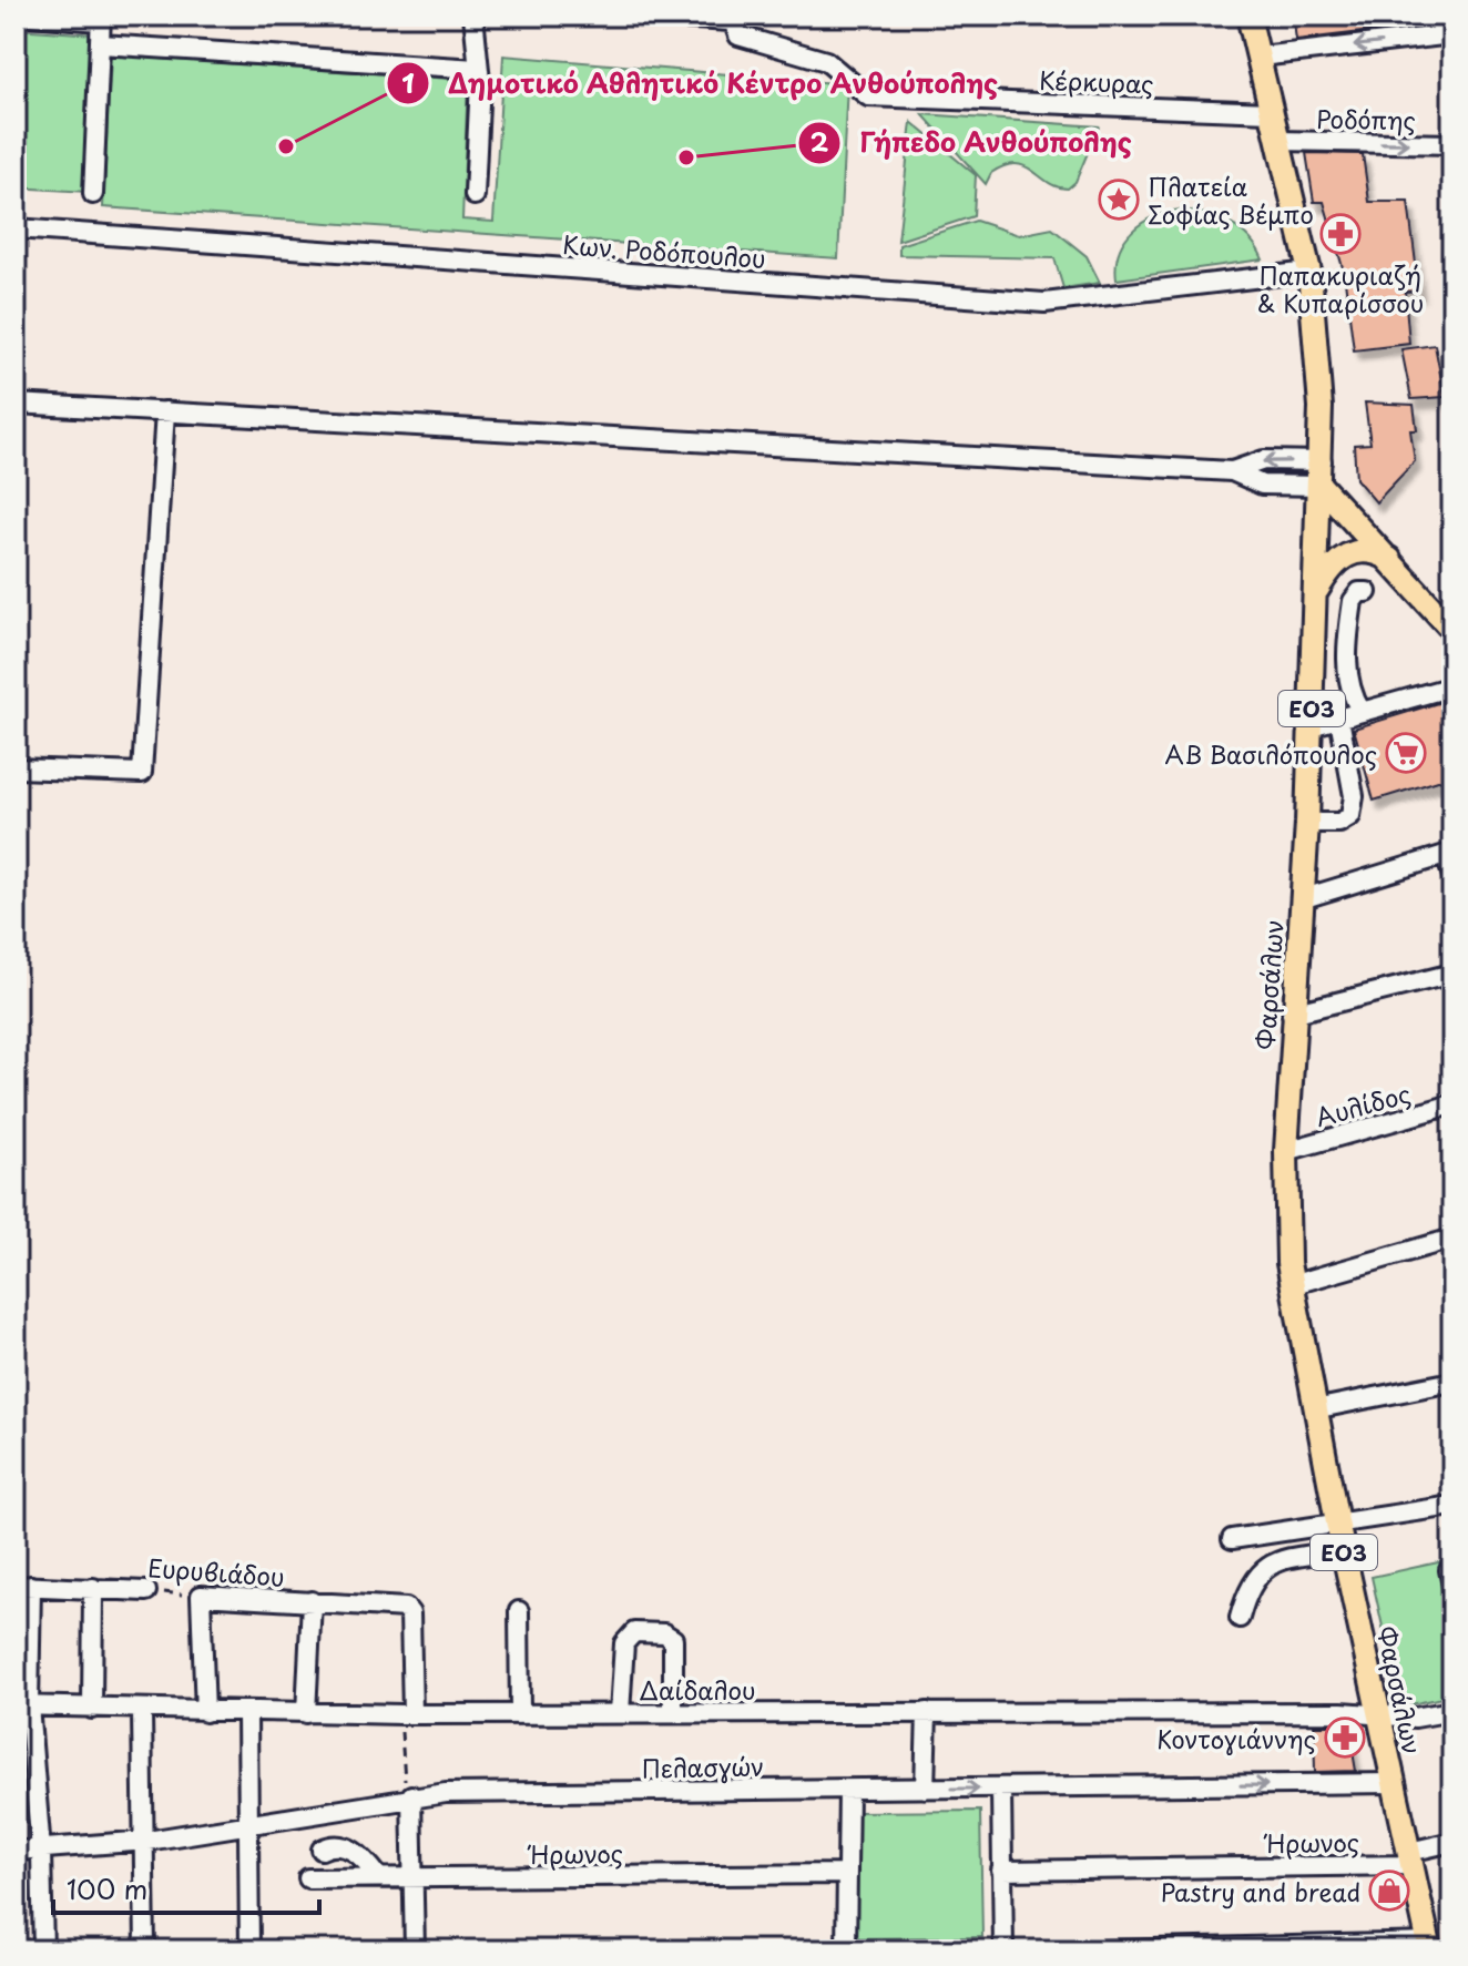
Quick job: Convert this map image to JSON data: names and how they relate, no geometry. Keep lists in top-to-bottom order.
{
  "streets": {
    "main road": ["ΕΟ3", "Φαρσάλων"],
    "street": [
      "Κέρκυρας",
      "Ροδόπης",
      "Κων. Ροδόπουλου",
      "Αυλίδος",
      "Ευρυβιάδου",
      "Δαίδαλου",
      "Πελασγών",
      "Ήρωνος"
    ]
  },
  "crossings": [
    ["Κέρκυρας", "Φαρσάλων"],
    ["Ροδόπης", "Φαρσάλων"],
    ["Κων. Ροδόπουλου", "Φαρσάλων"],
    ["Φαρσάλων", "Αυλίδος"],
    ["Φαρσάλων", "Δαίδαλου"],
    ["Φαρσάλων", "Πελασγών"],
    ["Φαρσάλων", "Ήρωνος"],
    ["Ευρυβιάδου", "Δαίδαλου"]
  ],
  "places": {
    "other": ["Δημοτικό Αθλητικό Κέντρο Ανθούπολης", "Γήπεδο Ανθούπολης"],
    "place": ["Πλατεία Σοφίας Βέμπο"],
    "pharmacy": ["Παπακυριαζή & Κυπαρίσσου", "Κοντογιάννης"],
    "supermarket": ["ΑΒ Βασιλόπουλος"],
    "shop": ["Pastry and bread"]
  },
  "scale_bar": "100 m"
}
